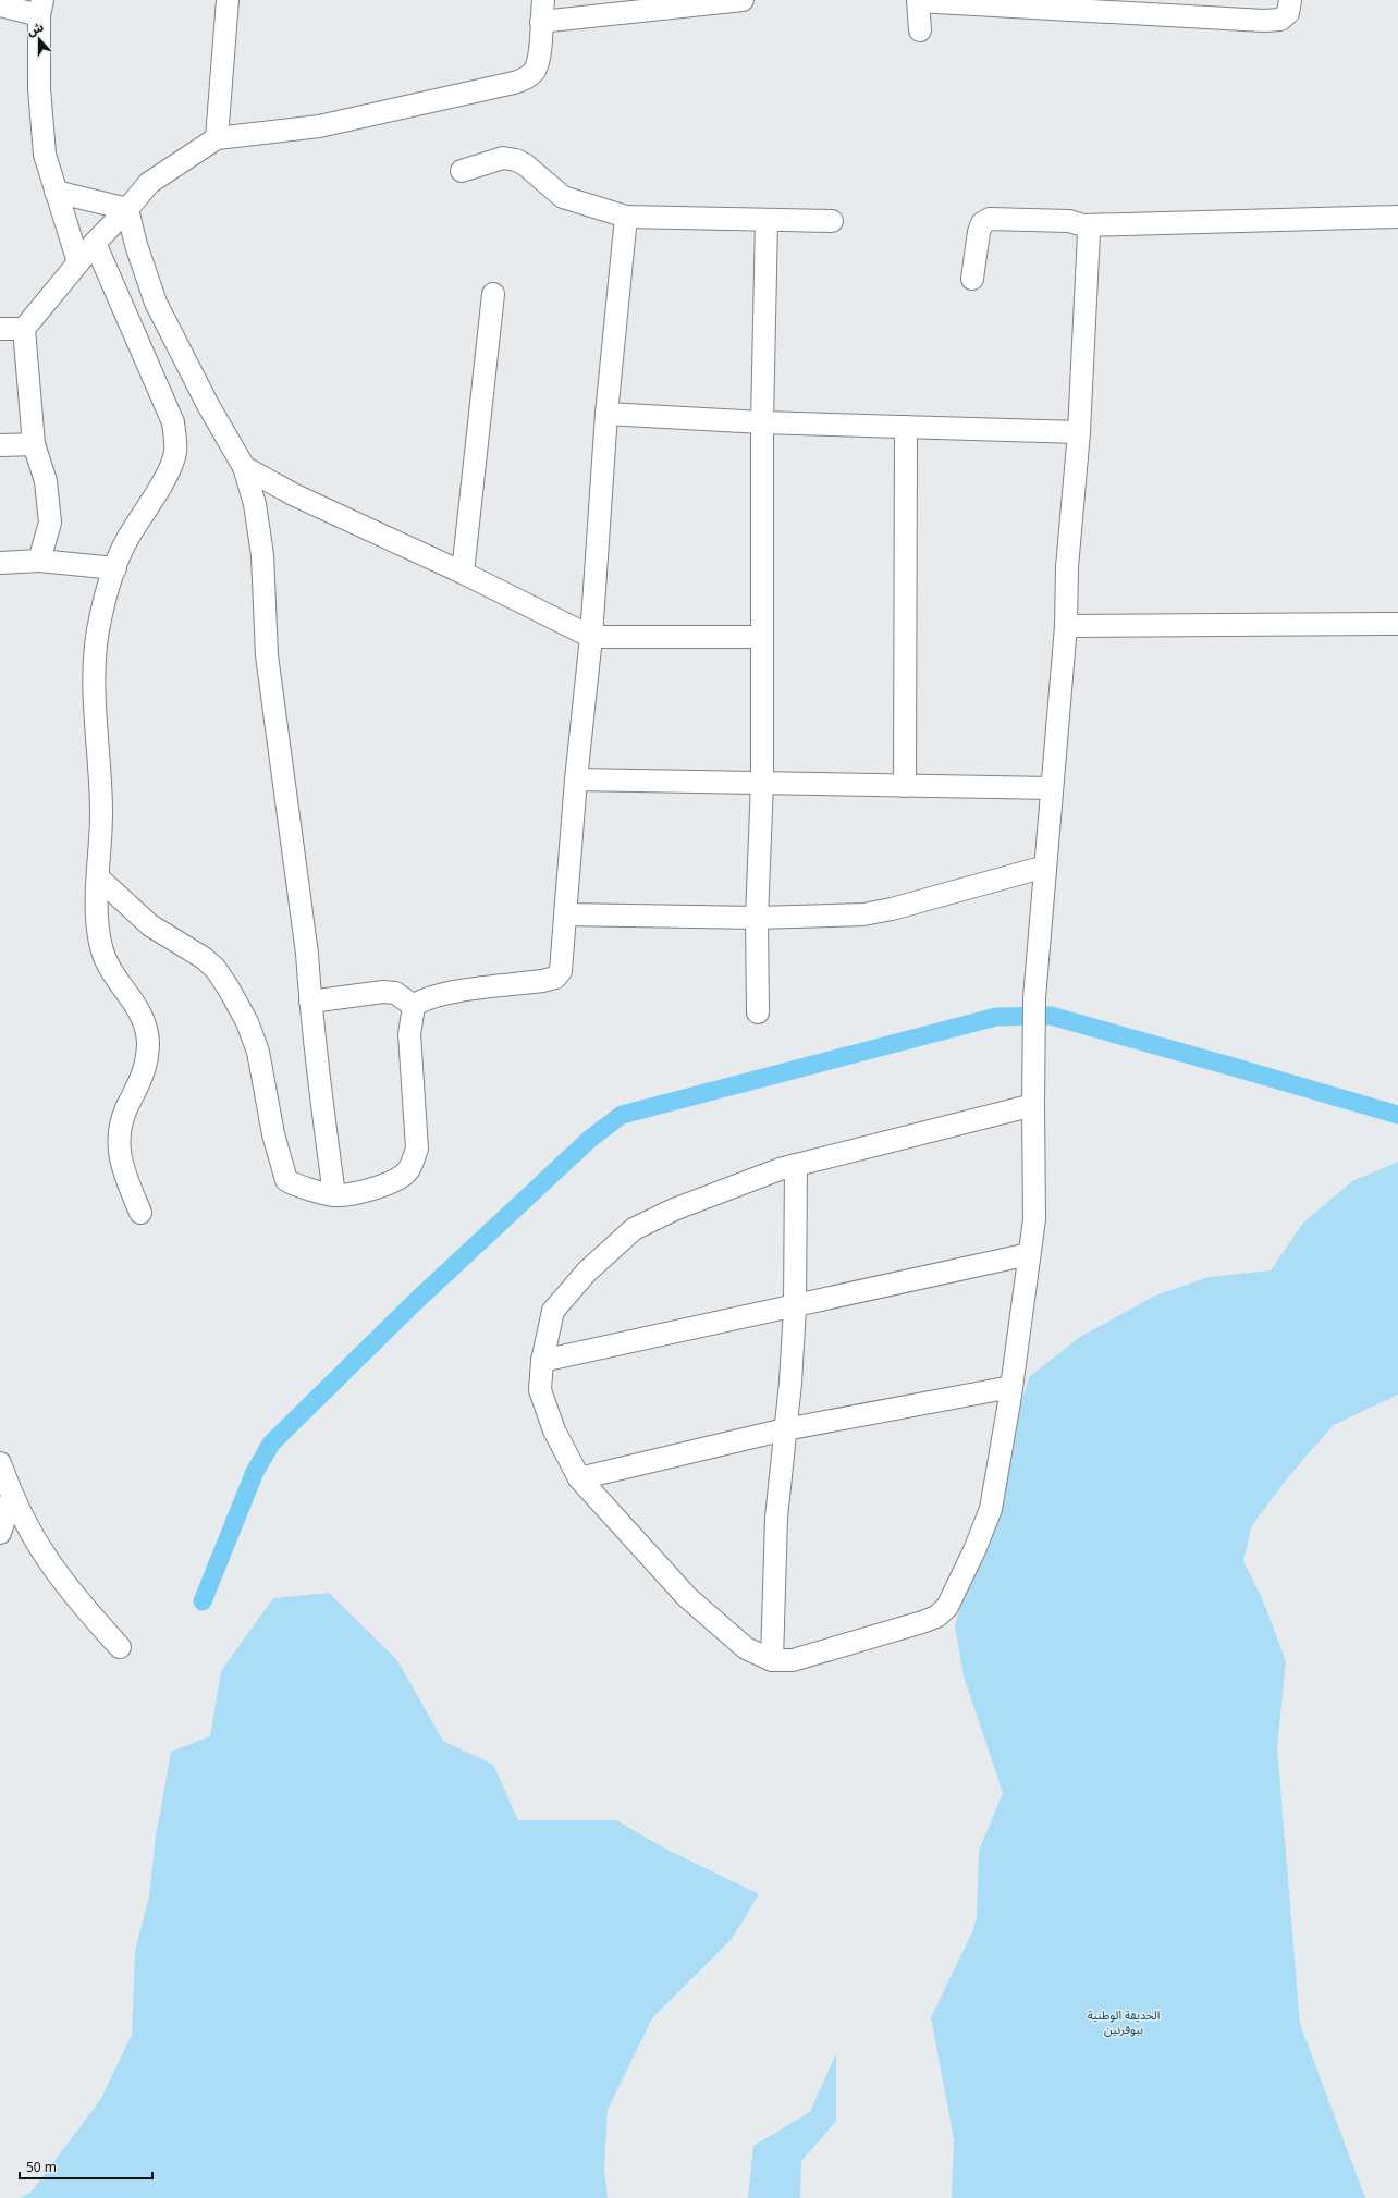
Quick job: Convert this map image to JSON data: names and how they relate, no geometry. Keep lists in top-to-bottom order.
{
  "parks": ["الحديقة الوطنية ببوقرنين"],
  "scale_bar": "50 m",
  "north": "top"
}
